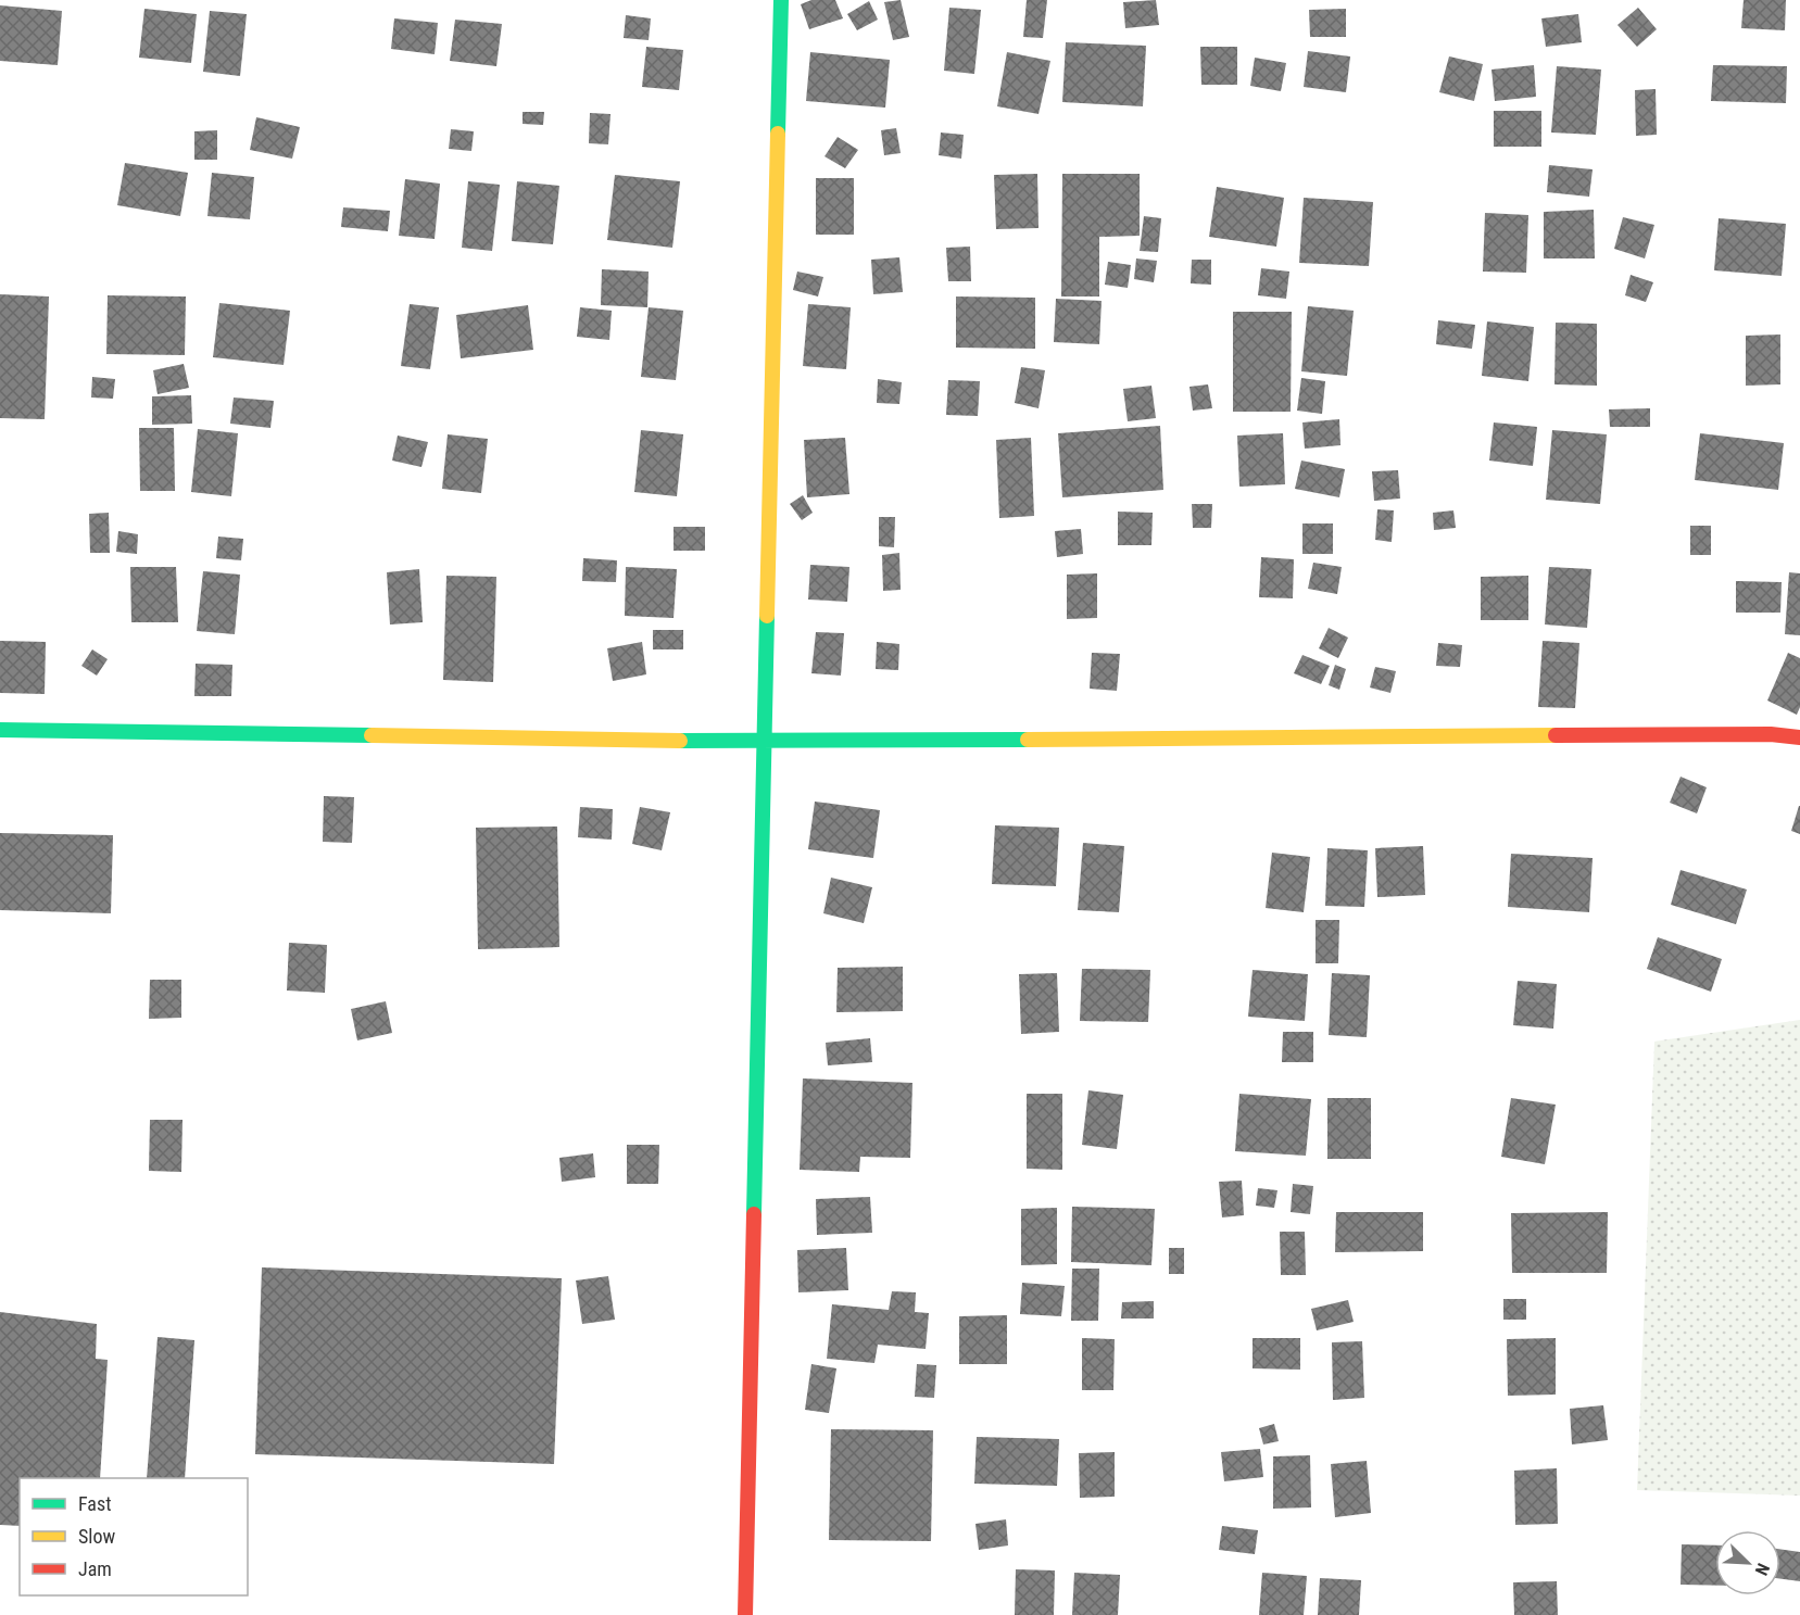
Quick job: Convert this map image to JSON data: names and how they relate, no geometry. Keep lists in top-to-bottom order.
{
  "legend": ["Fast", "Slow", "Jam"],
  "north": "bottom right"
}
